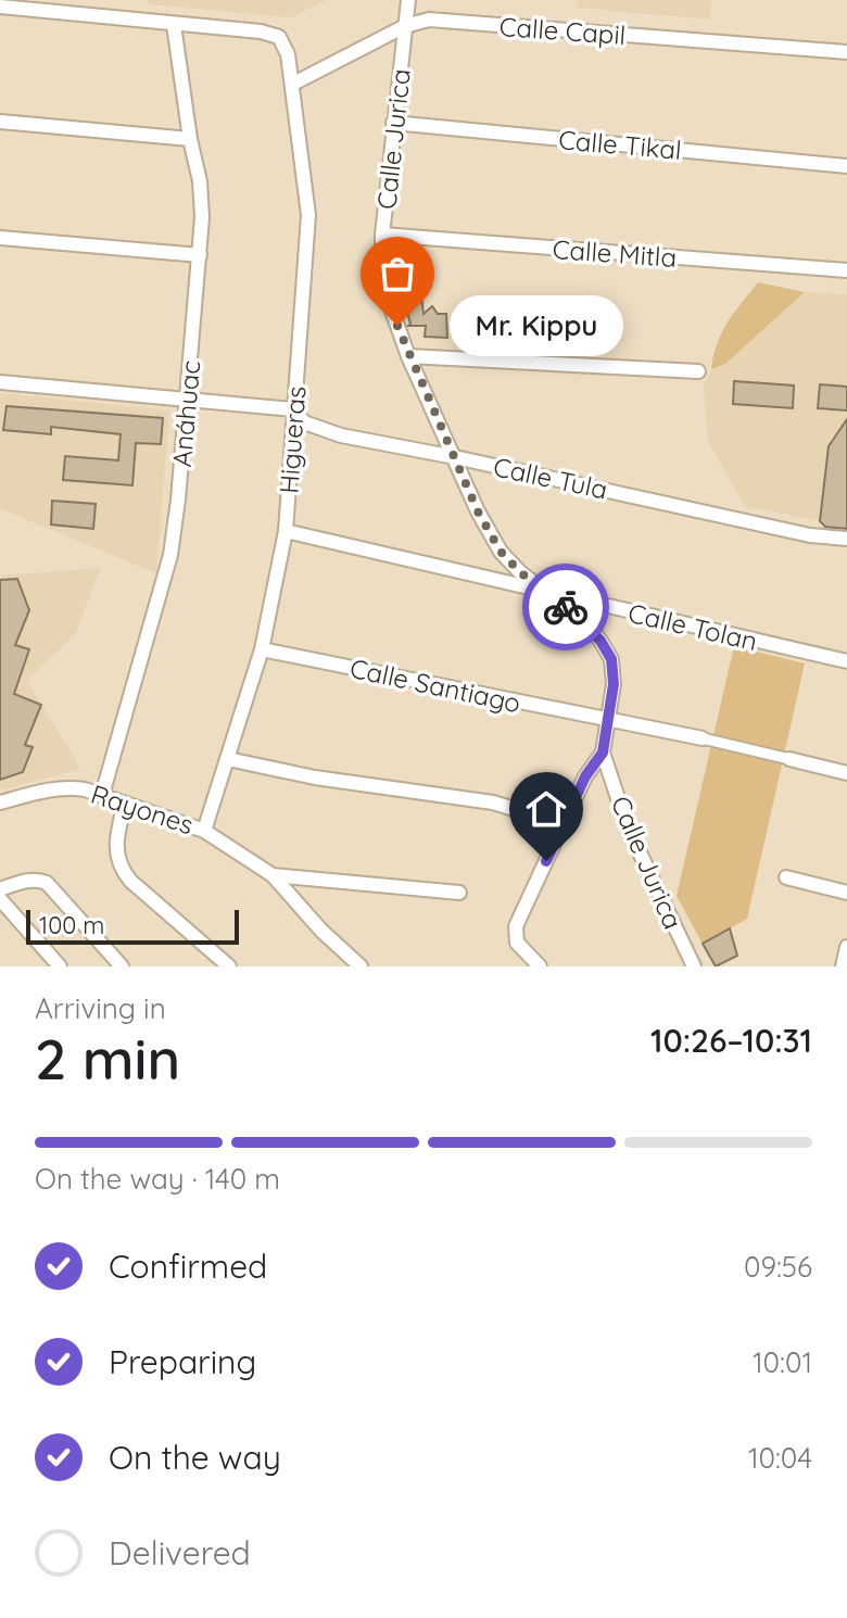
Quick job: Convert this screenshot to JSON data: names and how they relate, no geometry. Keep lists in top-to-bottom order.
{
  "streets": {
    "street": [
      "Calle Capil",
      "Calle Jurica",
      "Calle Tikal",
      "Calle Mitla",
      "Anáhuac",
      "Higueras",
      "Calle Tula",
      "Calle Tolan",
      "Calle Santiago",
      "Rayones"
    ]
  },
  "crossings": [
    ["Calle Capil", "Calle Jurica"],
    ["Calle Capil", "Higueras"],
    ["Calle Jurica", "Calle Tikal"],
    ["Calle Jurica", "Calle Mitla"],
    ["Calle Jurica", "Calle Tula"],
    ["Calle Jurica", "Calle Tolan"],
    ["Calle Jurica", "Calle Santiago"],
    ["Anáhuac", "Higueras"],
    ["Anáhuac", "Calle Tula"],
    ["Anáhuac", "Rayones"],
    ["Higueras", "Calle Tula"],
    ["Higueras", "Calle Tolan"],
    ["Higueras", "Calle Santiago"],
    ["Higueras", "Rayones"]
  ],
  "places": ["Mr. Kippu"],
  "scale_bar": "100 m",
  "page": {
    "bubble": "Mr. Kippu",
    "scale": "100 m",
    "heading": ["2 min", "Arriving in", "10:26–10:31"],
    "bar": "On the way · 140 m",
    "list": [
      ["Confirmed", "09:56"],
      ["Preparing", "10:01"],
      ["On the way", "10:04"],
      "Delivered"
    ]
  }
}
